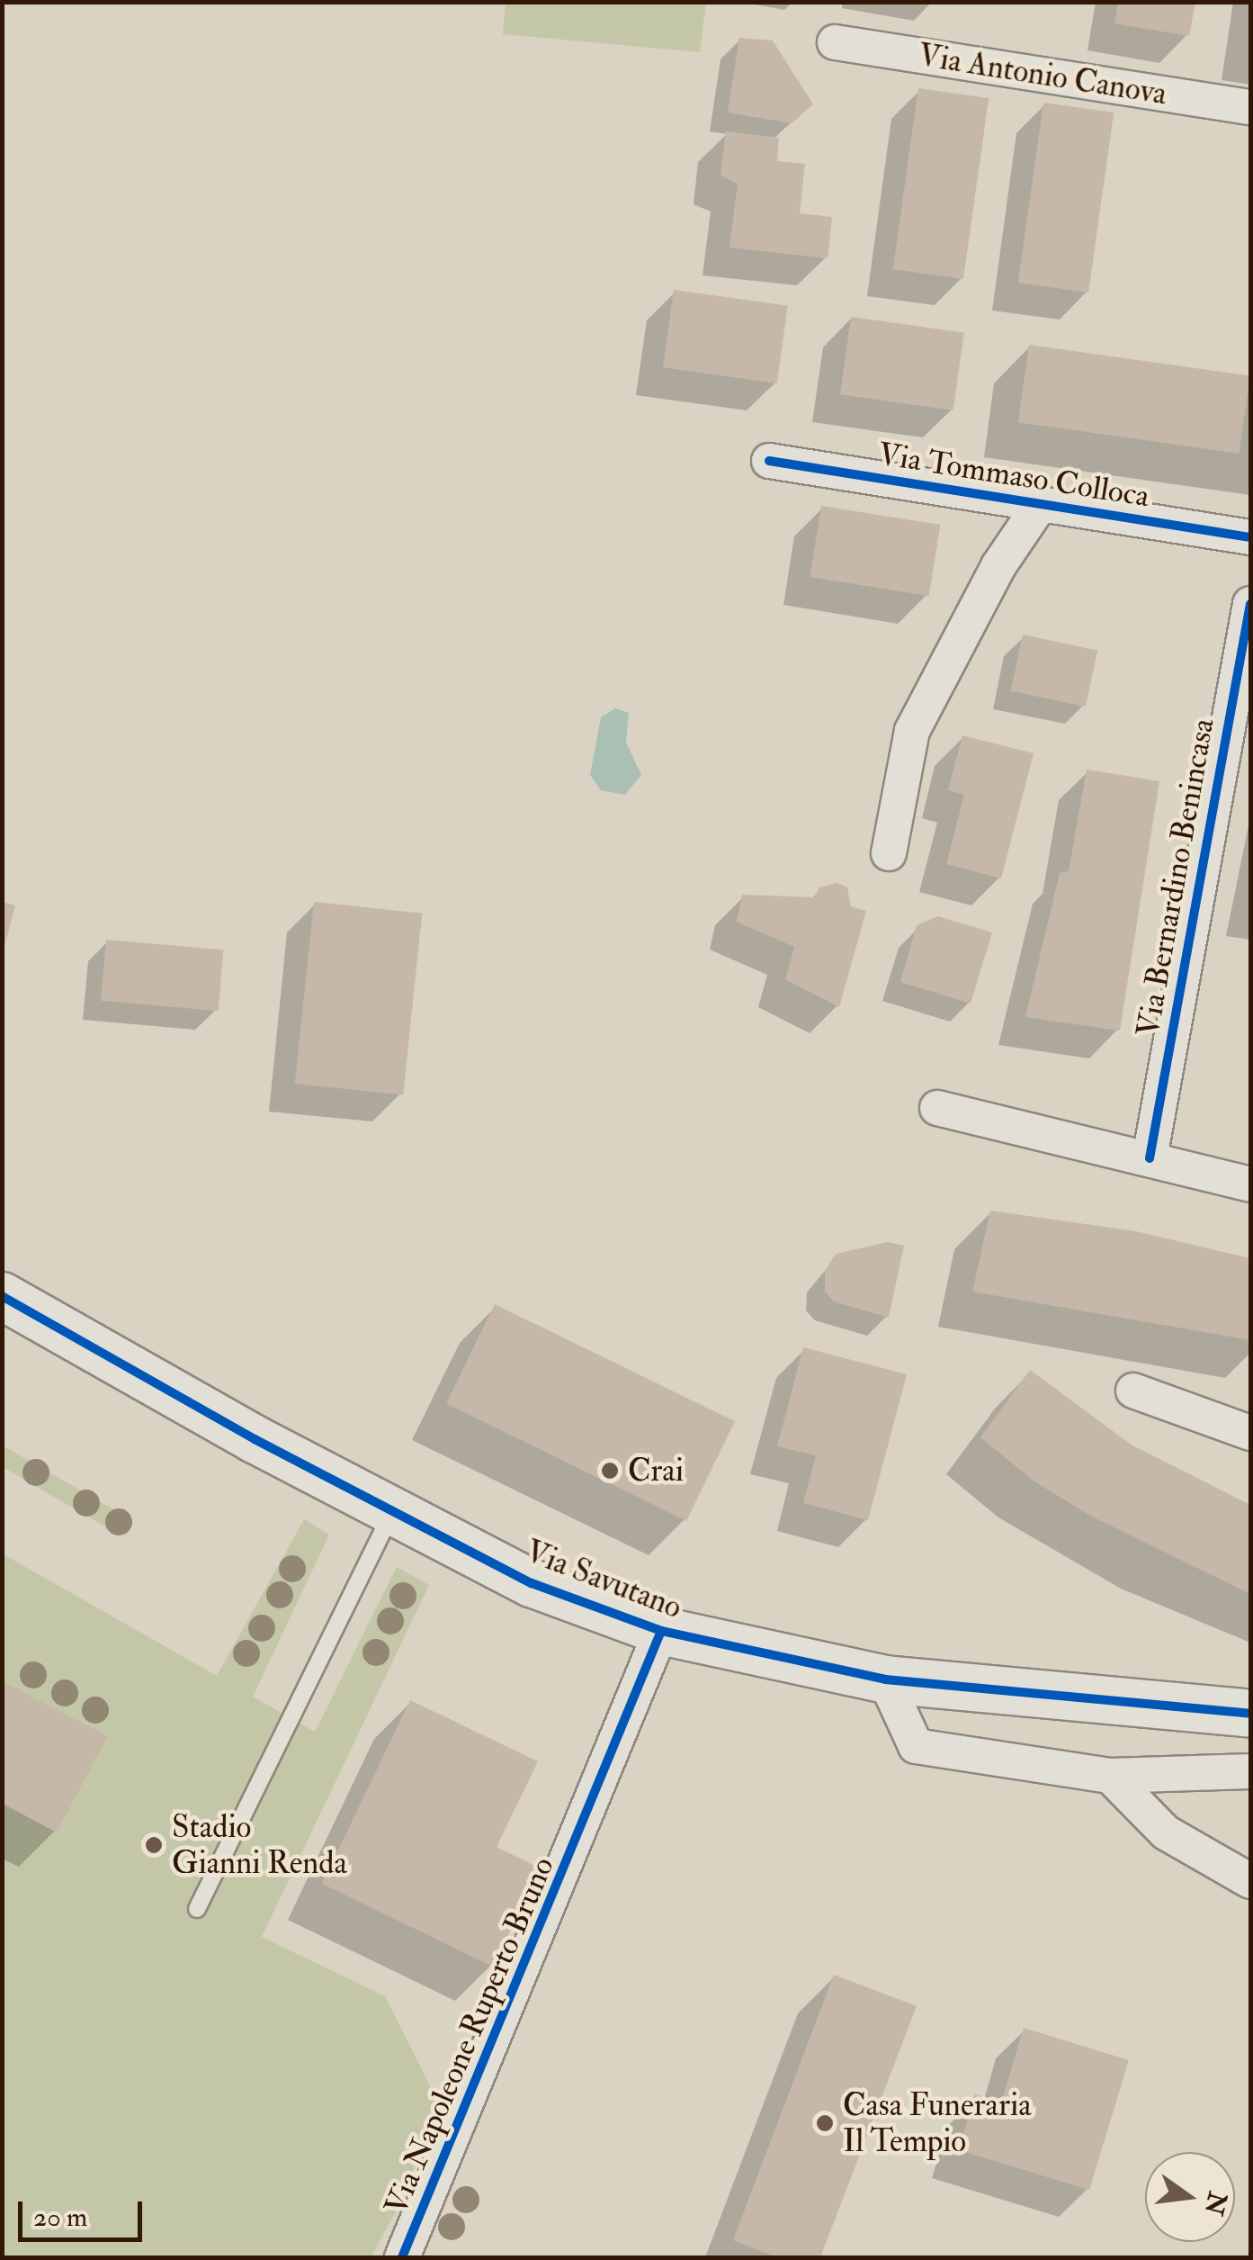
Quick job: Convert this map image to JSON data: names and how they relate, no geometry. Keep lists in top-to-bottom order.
{
  "streets": {
    "street": [
      "Via Antonio Canova",
      "Via Tommaso Colloca",
      "Via Bernardino Benincasa",
      "Via Savutano",
      "Via Napoleone Ruperto Bruno"
    ]
  },
  "crossings": [
    ["Via Savutano", "Via Napoleone Ruperto Bruno"]
  ],
  "places": ["Crai", "Stadio Gianni Renda", "Casa Funeraria Il Tempio"],
  "scale_bar": "20 m",
  "north": "right"
}
